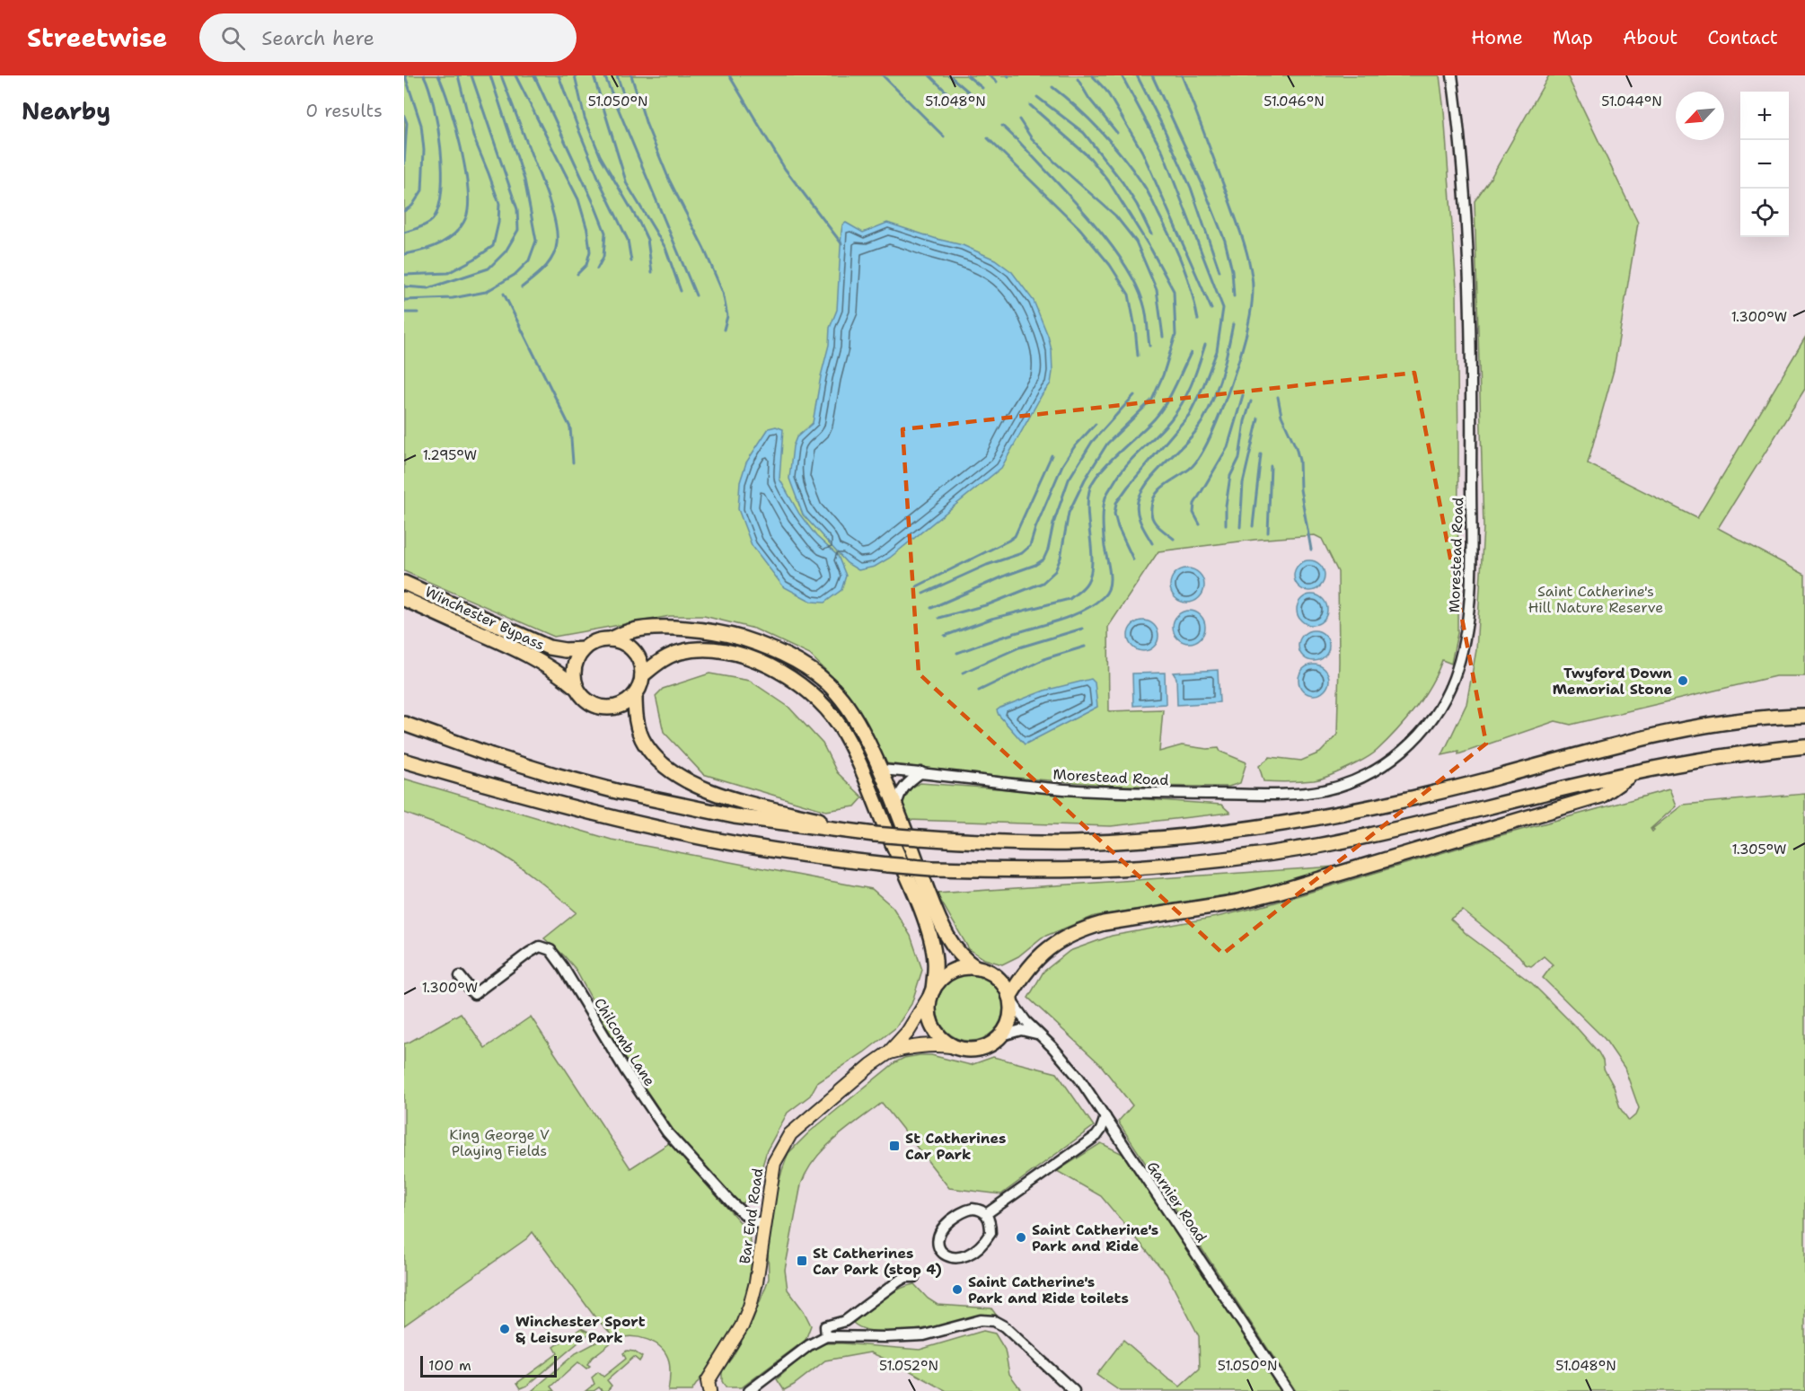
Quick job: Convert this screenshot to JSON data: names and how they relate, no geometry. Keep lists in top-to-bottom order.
{
  "streets": {
    "highway": ["Winchester Bypass"],
    "main road": ["Bar End Road"],
    "street": ["Morestead Road", "Chilcomb Lane", "Garnier Road"]
  },
  "crossings": [
    ["Chilcomb Lane", "Bar End Road"],
    ["Garnier Road", "Bar End Road"]
  ],
  "parks": ["Saint Catherine's Hill Nature Reserve", "King George V Playing Fields"],
  "places": {
    "other": [
      "Twyford Down Memorial Stone",
      "Saint Catherine's Park and Ride",
      "Saint Catherine's Park and Ride toilets",
      "Winchester Sport & Leisure Park"
    ],
    "transit": ["St Catherines Car Park", "St Catherines Car Park (stop 4)"]
  },
  "scale_bar": "100 m",
  "north": "bottom left",
  "page": {
    "header": "Streetwise",
    "search": "Search here",
    "nav": [
      "Home",
      "Map",
      "About",
      "Contact"
    ],
    "heading": ["Nearby", "0 results"],
    "map_buttons": ["+", "−"],
    "scale": "100 m"
  },
  "coordinates": [
    "51.050°N",
    "51.048°N",
    "51.046°N",
    "51.044°N",
    "1.300°W",
    "1.295°W",
    "1.305°W",
    "51.052°N"
  ]
}
